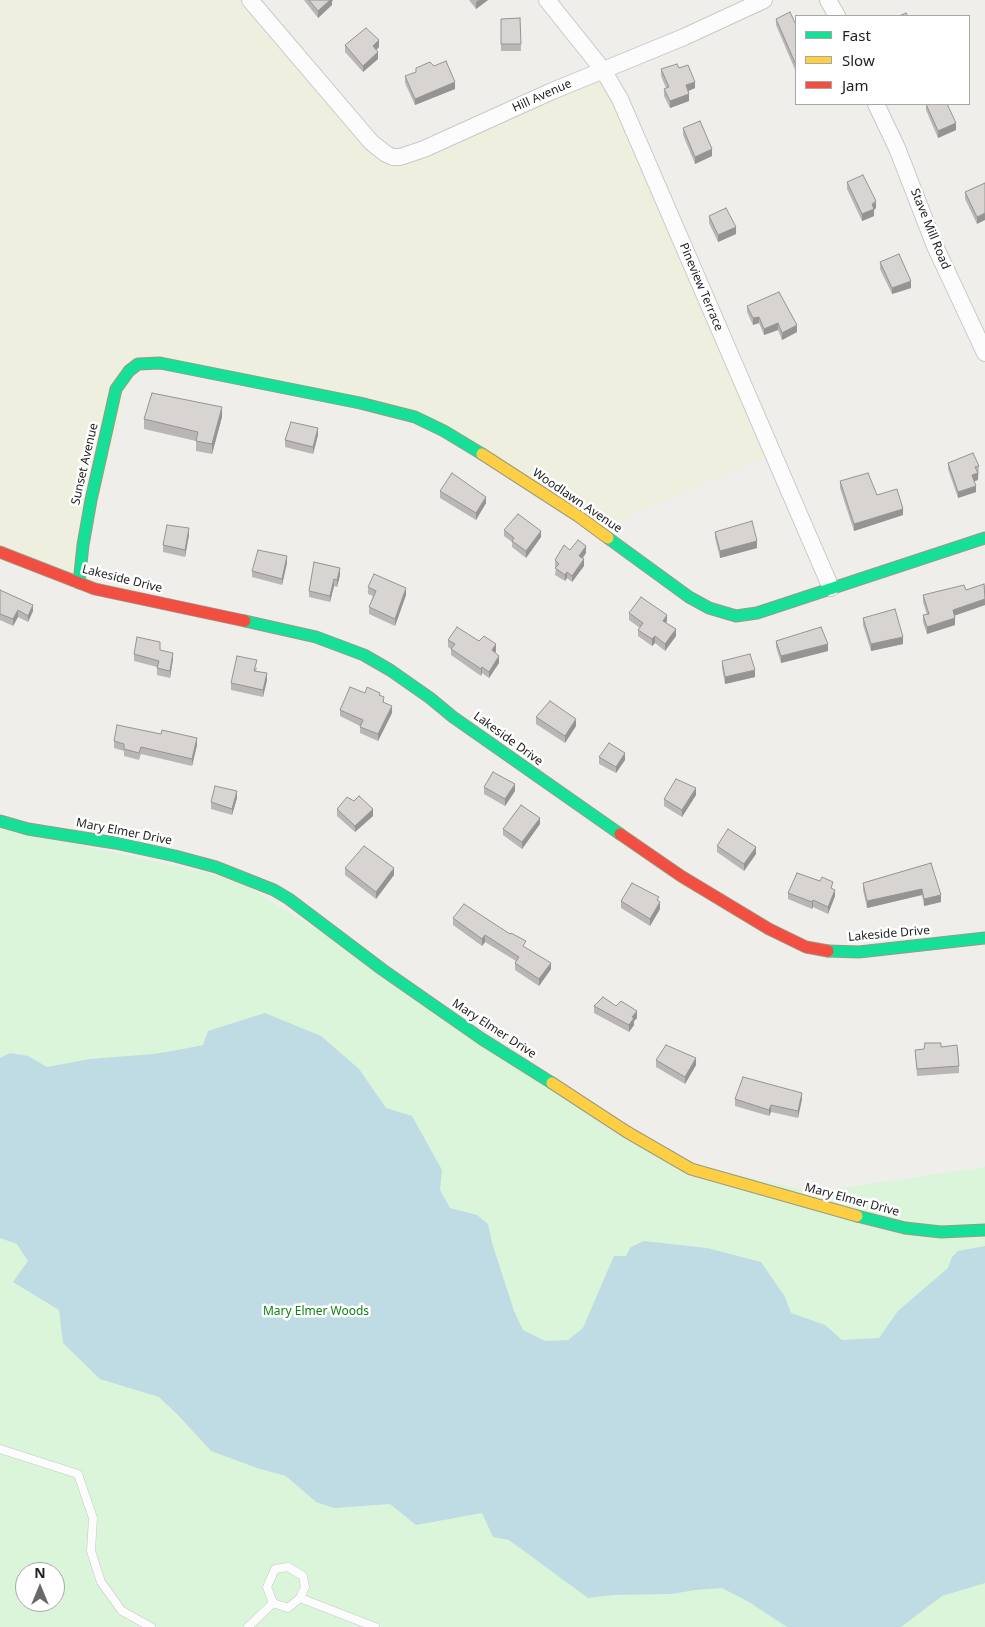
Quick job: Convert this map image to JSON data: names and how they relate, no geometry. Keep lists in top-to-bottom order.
{
  "streets": {
    "street": [
      "Hill Avenue",
      "Stave Mill Road",
      "Pineview Terrace",
      "Sunset Avenue",
      "Woodlawn Avenue",
      "Lakeside Drive",
      "Mary Elmer Drive"
    ]
  },
  "crossings": [
    ["Hill Avenue", "Pineview Terrace"],
    ["Pineview Terrace", "Woodlawn Avenue"],
    ["Sunset Avenue", "Woodlawn Avenue"],
    ["Sunset Avenue", "Lakeside Drive"]
  ],
  "parks": ["Mary Elmer Woods"],
  "legend": ["Fast", "Slow", "Jam"],
  "north": "top"
}
